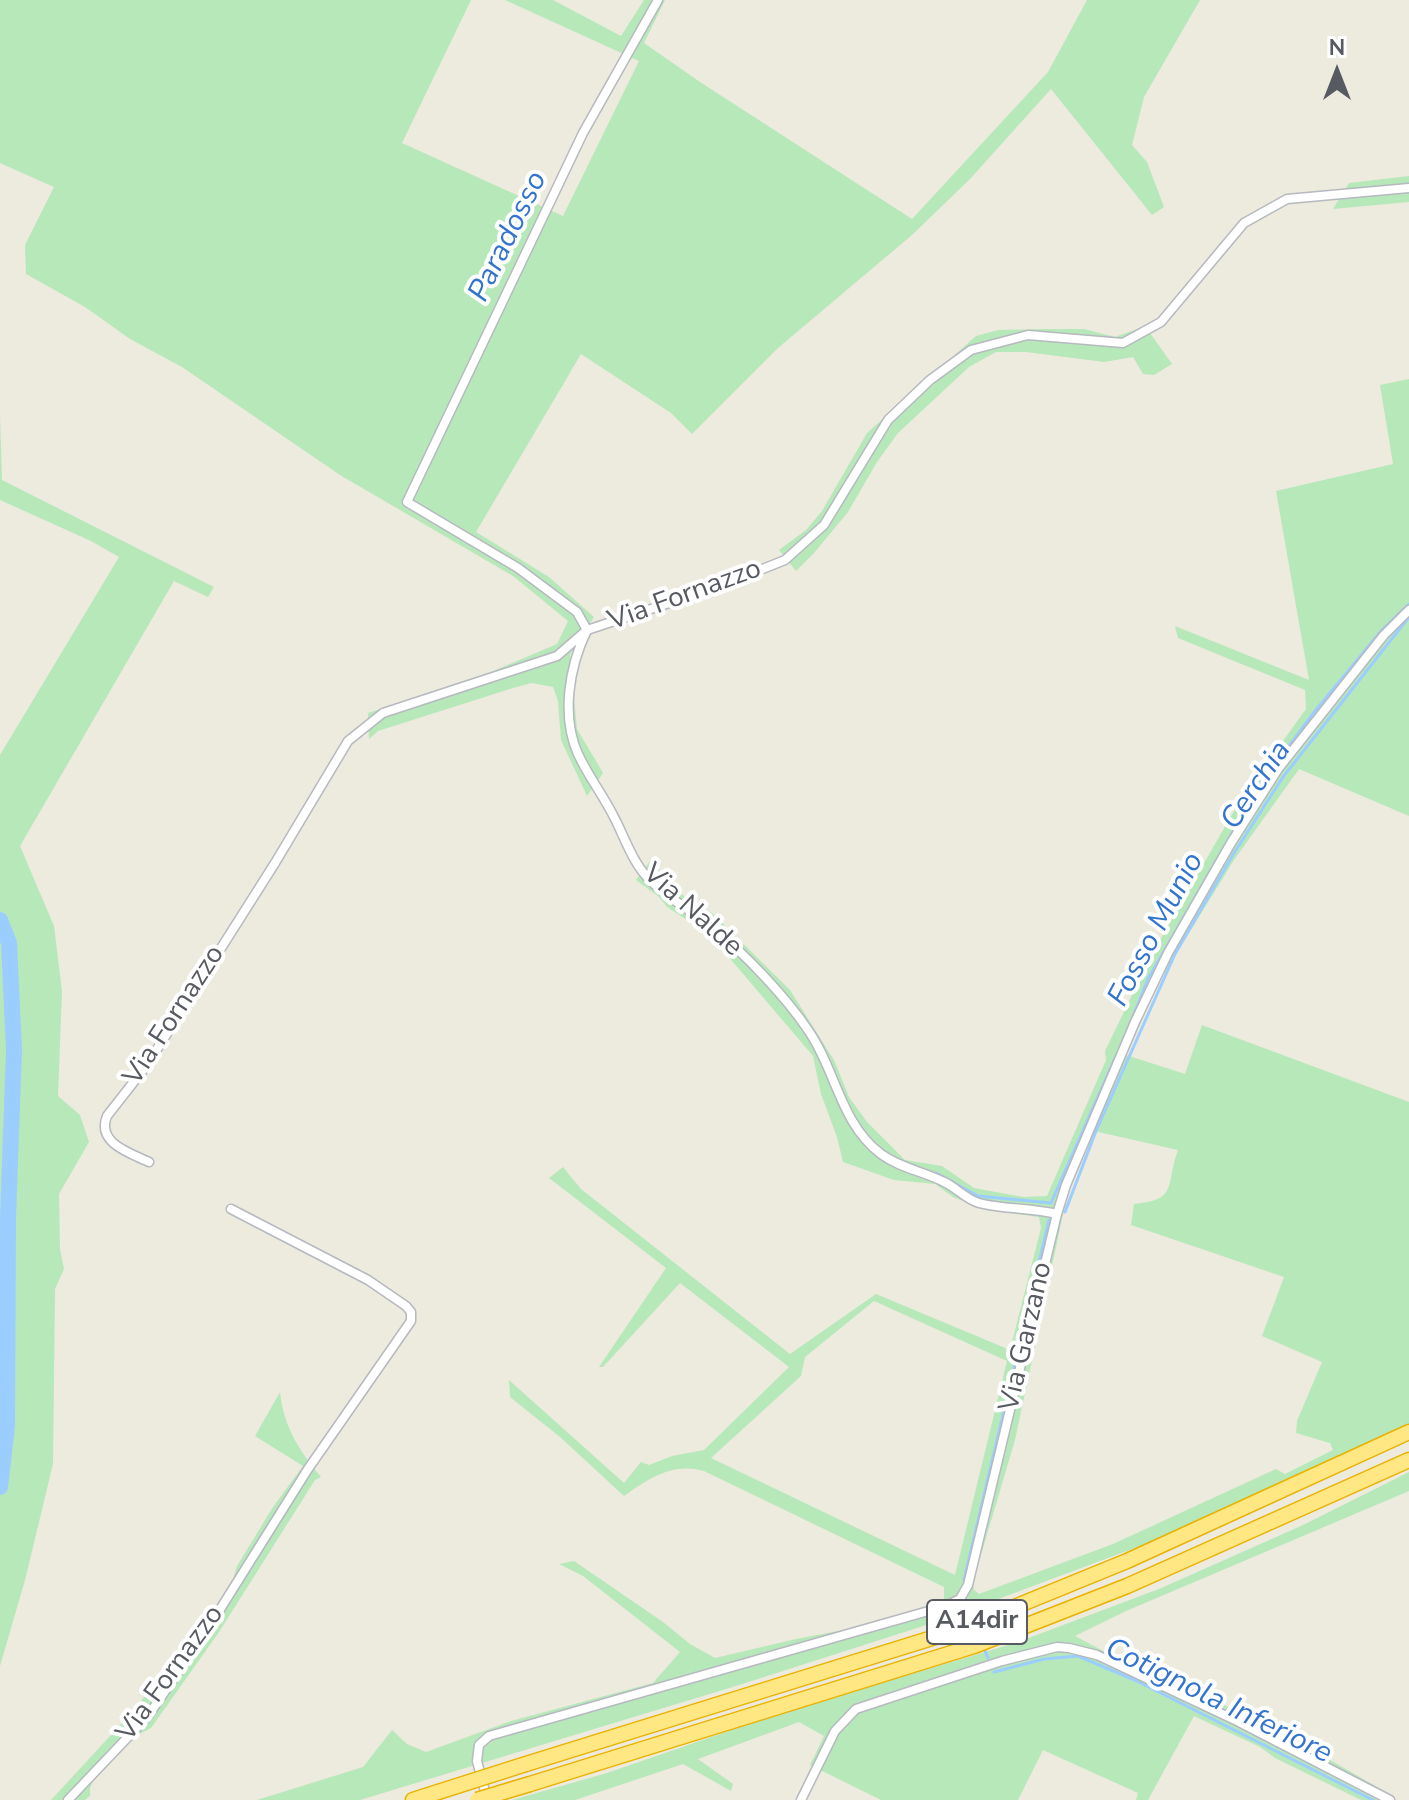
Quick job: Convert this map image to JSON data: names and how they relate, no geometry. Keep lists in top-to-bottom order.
{
  "streets": {
    "highway": ["A14dir"],
    "street": ["Via Fornazzo", "Via Nalde", "Via Garzano"]
  },
  "crossings": [
    ["Via Fornazzo", "Via Nalde"],
    ["Via Nalde", "Via Garzano"]
  ],
  "water": [
    "Paradosso",
    "Cerchia",
    "Fosso Munio",
    "Cotignola Inferiore"
  ],
  "north": "top"
}
